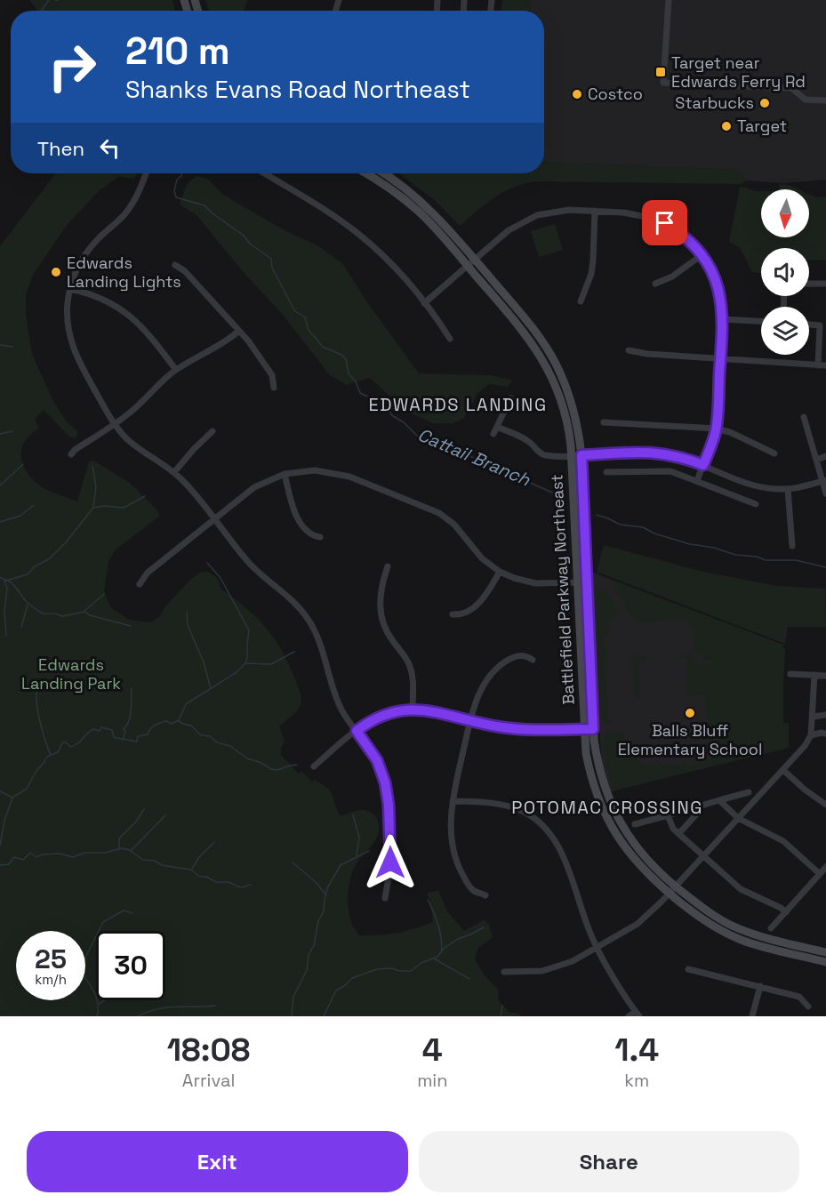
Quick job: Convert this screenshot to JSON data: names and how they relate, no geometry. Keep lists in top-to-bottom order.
{
  "streets": {
    "main road": ["Battlefield Parkway Northeast"]
  },
  "districts": ["EDWARDS LANDING", "POTOMAC CROSSING"],
  "water": ["Cattail Branch"],
  "parks": ["Edwards Landing Park"],
  "places": {
    "transit": ["Target near Edwards Ferry Rd"],
    "other": [
      "Costco",
      "Starbucks",
      "Target",
      "Edwards Landing Lights",
      "Balls Bluff Elementary School"
    ]
  },
  "north": "bottom",
  "page": {
    "turn": ["210 m", "Shanks Evans Road Northeast"],
    "then": "Then",
    "speed": "25 km/h",
    "limit": "30",
    "eta": [
      "18:08",
      "Arrival",
      "4",
      "min",
      "1.4",
      "km"
    ],
    "buttons": ["Exit", "Share"]
  }
}
